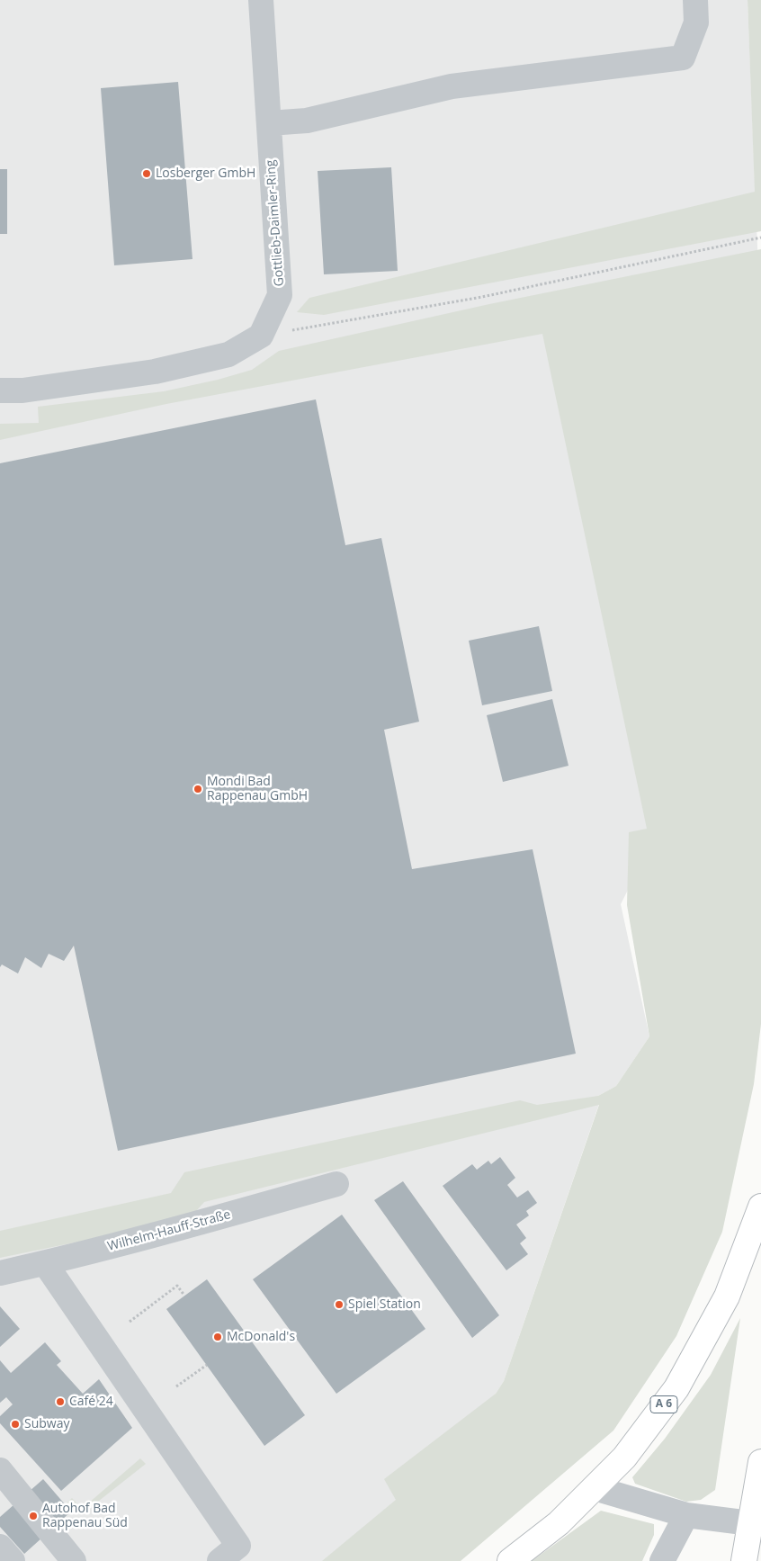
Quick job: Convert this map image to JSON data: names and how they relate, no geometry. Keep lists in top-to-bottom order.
{
  "streets": {
    "highway": ["A 6"],
    "street": ["Gottlieb-Daimler-Ring", "Wilhelm-Hauff-Straße"]
  },
  "places": [
    "Losberger GmbH",
    "Mondi Bad Rappenau GmbH",
    "Spiel Station",
    "McDonald's",
    "Café 24",
    "Subway",
    "Autohof Bad Rappenau Süd"
  ]
}
